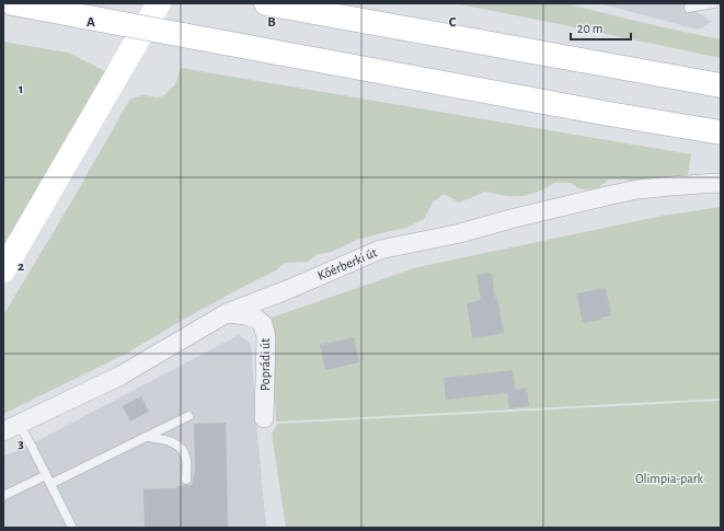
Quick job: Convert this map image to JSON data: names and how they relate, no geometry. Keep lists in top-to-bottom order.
{
  "streets": {
    "street": ["Kőérberki út", "Poprádi út"]
  },
  "crossings": [
    ["Kőérberki út", "Poprádi út"]
  ],
  "parks": ["Olimpia-park"],
  "scale_bar": "20 m",
  "grid": {
    "columns": ["A", "B", "C"],
    "rows": ["1", "2", "3"]
  }
}
